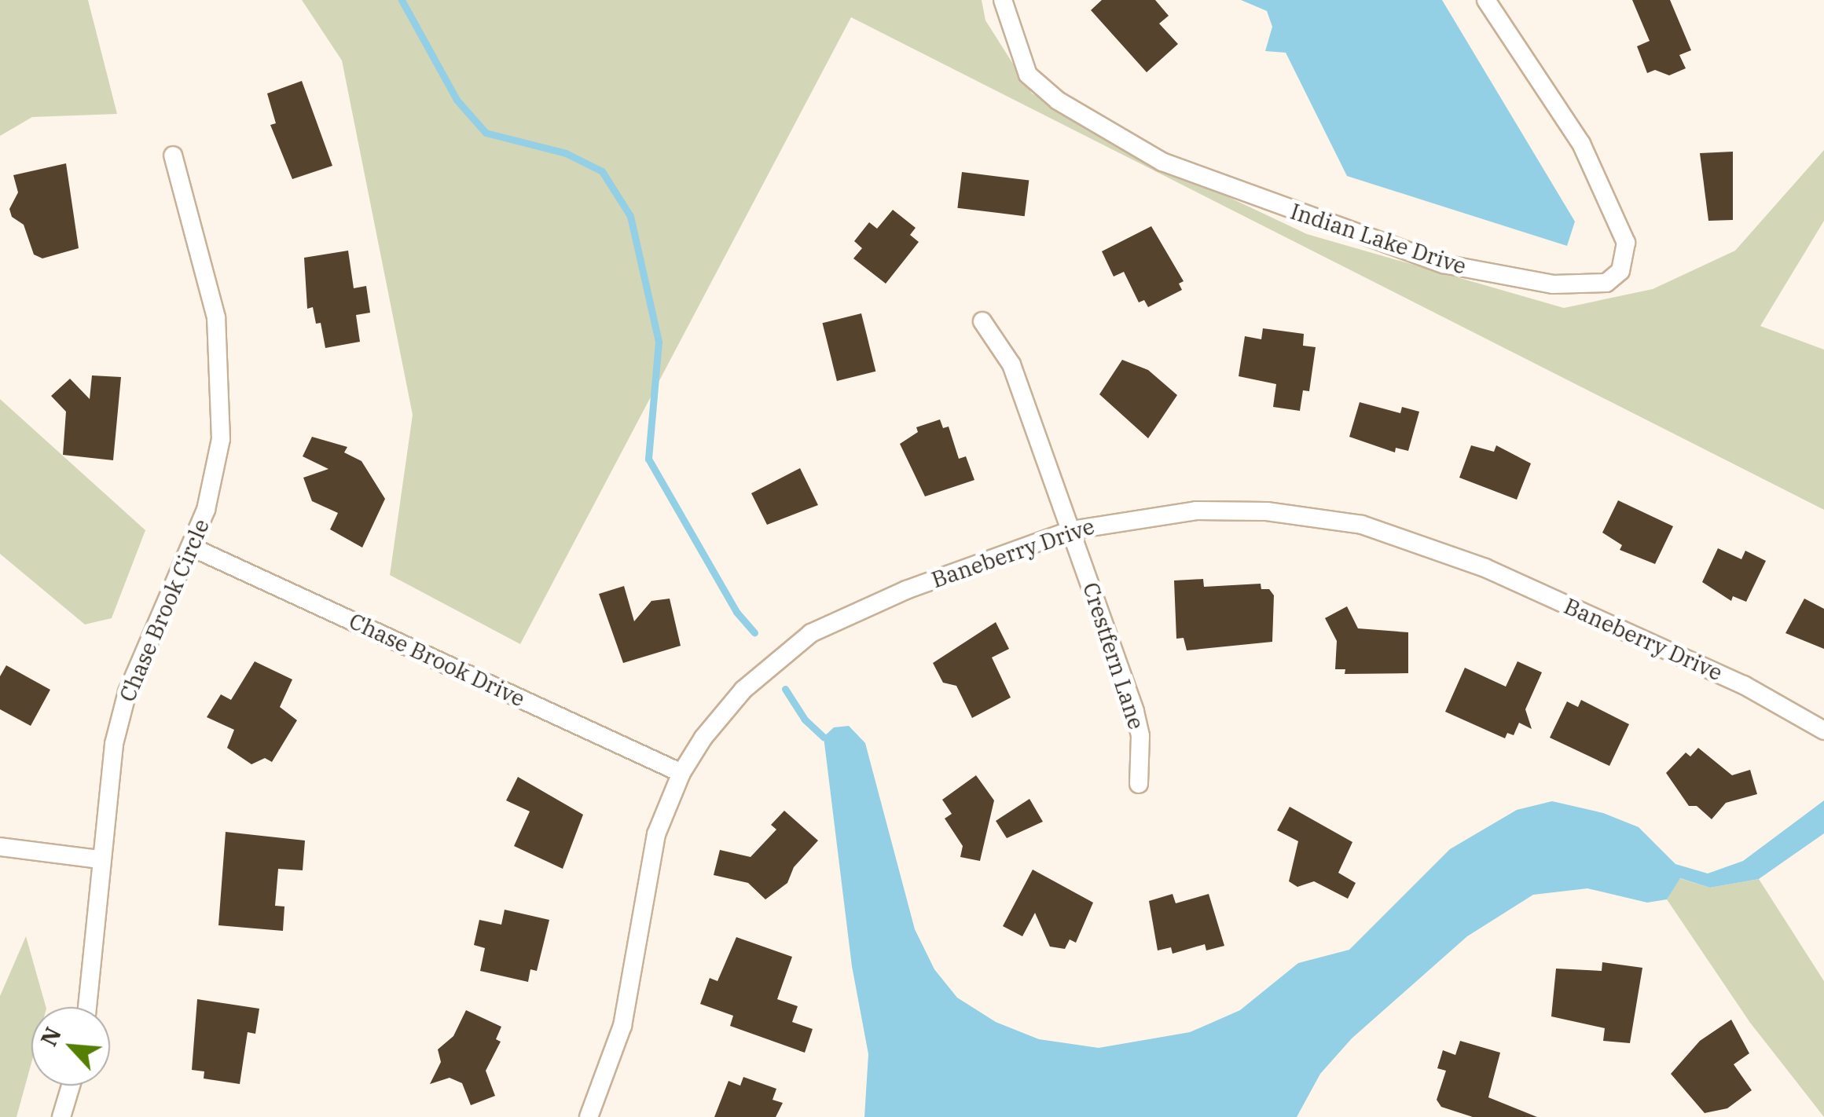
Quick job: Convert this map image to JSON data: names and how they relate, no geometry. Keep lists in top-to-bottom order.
{
  "streets": {
    "street": [
      "Indian Lake Drive",
      "Baneberry Drive",
      "Chase Brook Circle",
      "Crestfern Lane",
      "Chase Brook Drive"
    ]
  },
  "crossings": [
    ["Baneberry Drive", "Crestfern Lane"],
    ["Baneberry Drive", "Chase Brook Drive"],
    ["Chase Brook Circle", "Chase Brook Drive"]
  ],
  "north": "top left"
}
